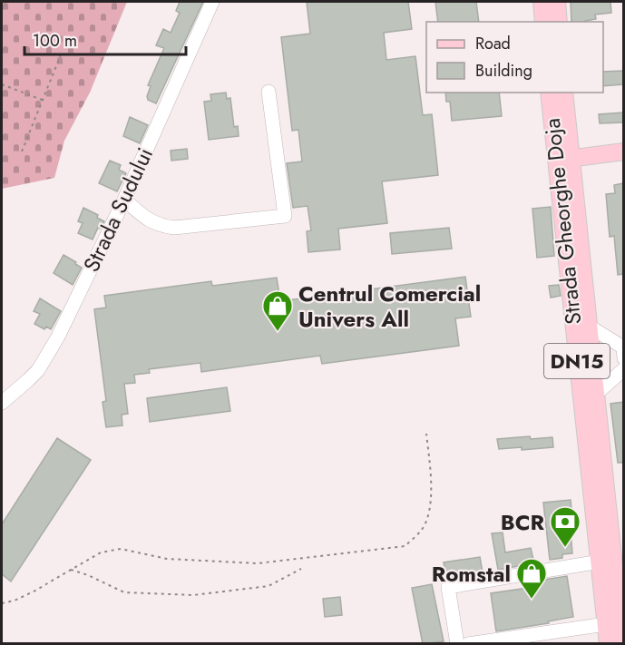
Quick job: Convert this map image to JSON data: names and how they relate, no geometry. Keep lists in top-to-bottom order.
{
  "streets": {
    "main road": ["Strada Gheorghe Doja", "DN15"],
    "street": ["Strada Sudului"]
  },
  "places": {
    "shop": ["Centrul Comercial Univers All", "Romstal"],
    "bank": ["BCR"]
  },
  "legend": ["Road", "Building"],
  "scale_bar": "100 m"
}
